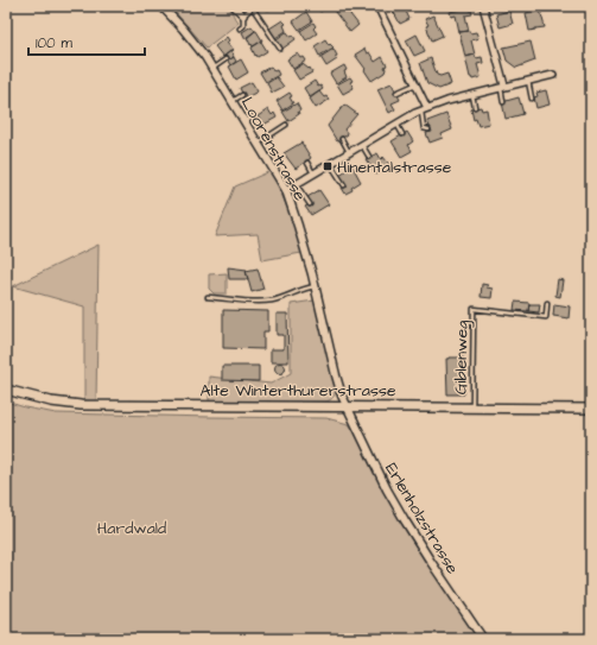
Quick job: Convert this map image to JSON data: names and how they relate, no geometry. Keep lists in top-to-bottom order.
{
  "streets": {
    "main road": ["Alte Winterthurerstrasse"],
    "street": ["Loorenstrasse", "Erlenholzstrasse"],
    "lane": ["Giblenweg"]
  },
  "crossings": [
    ["Loorenstrasse", "Alte Winterthurerstrasse"],
    ["Loorenstrasse", "Erlenholzstrasse"],
    ["Giblenweg", "Alte Winterthurerstrasse"],
    ["Alte Winterthurerstrasse", "Erlenholzstrasse"]
  ],
  "parks": ["Hardwald"],
  "places": {
    "transit": ["Hinentalstrasse"]
  },
  "scale_bar": "100 m"
}
